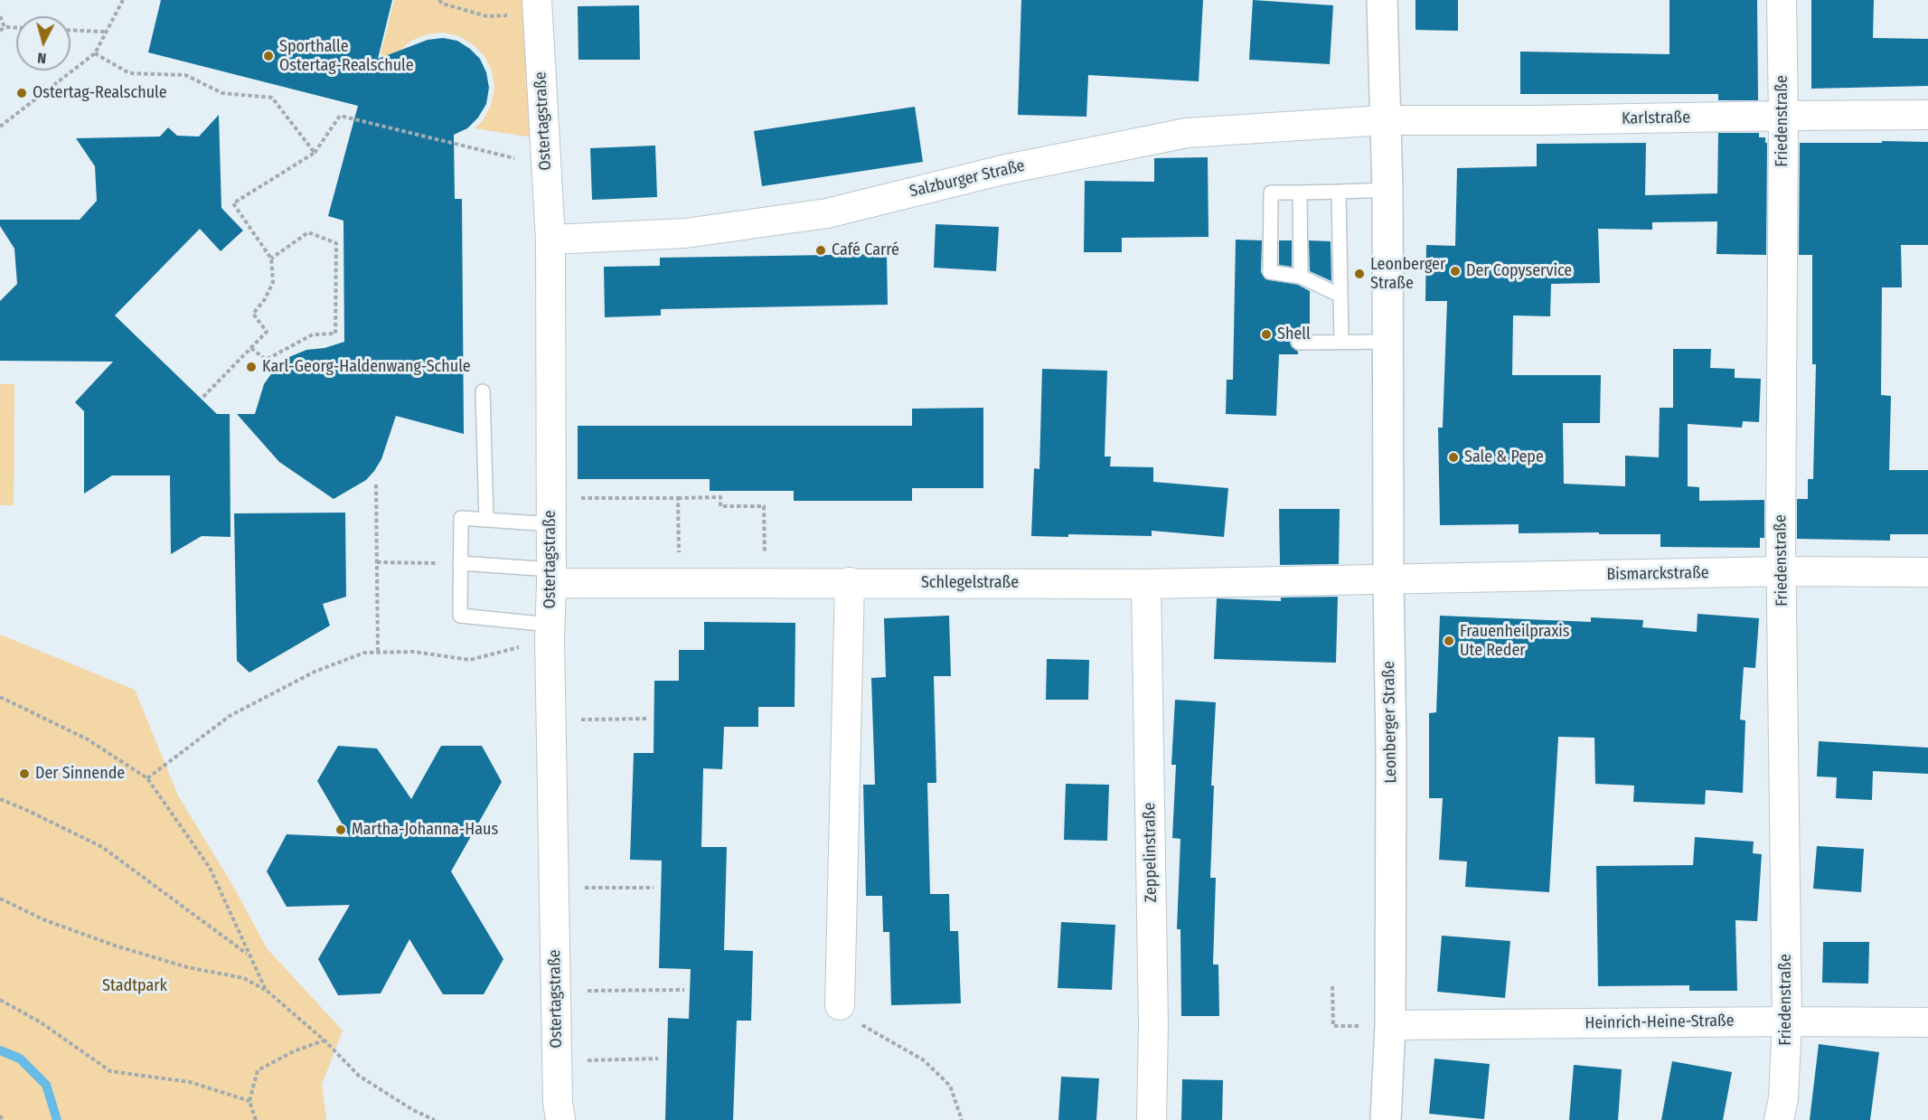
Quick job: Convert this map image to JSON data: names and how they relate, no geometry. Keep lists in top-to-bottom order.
{
  "streets": {
    "street": [
      "Karlstraße",
      "Ostertagstraße",
      "Friedenstraße",
      "Salzburger Straße",
      "Bismarckstraße",
      "Schlegelstraße",
      "Leonberger Straße",
      "Zeppelinstraße",
      "Heinrich-Heine-Straße"
    ]
  },
  "crossings": [
    ["Karlstraße", "Friedenstraße"],
    ["Karlstraße", "Salzburger Straße"],
    ["Karlstraße", "Leonberger Straße"],
    ["Ostertagstraße", "Salzburger Straße"],
    ["Ostertagstraße", "Schlegelstraße"],
    ["Friedenstraße", "Bismarckstraße"],
    ["Friedenstraße", "Heinrich-Heine-Straße"],
    ["Salzburger Straße", "Leonberger Straße"],
    ["Bismarckstraße", "Schlegelstraße"],
    ["Bismarckstraße", "Leonberger Straße"],
    ["Schlegelstraße", "Leonberger Straße"],
    ["Schlegelstraße", "Zeppelinstraße"],
    ["Leonberger Straße", "Heinrich-Heine-Straße"]
  ],
  "parks": ["Stadtpark"],
  "places": [
    "Sporthalle Ostertag-Realschule",
    "Ostertag-Realschule",
    "Café Carré",
    "Der Copyservice",
    "Leonberger Straße",
    "Shell",
    "Karl-Georg-Haldenwang-Schule",
    "Sale & Pepe",
    "Frauenheilpraxis Ute Reder",
    "Der Sinnende",
    "Martha-Johanna-Haus"
  ],
  "north": "bottom"
}
